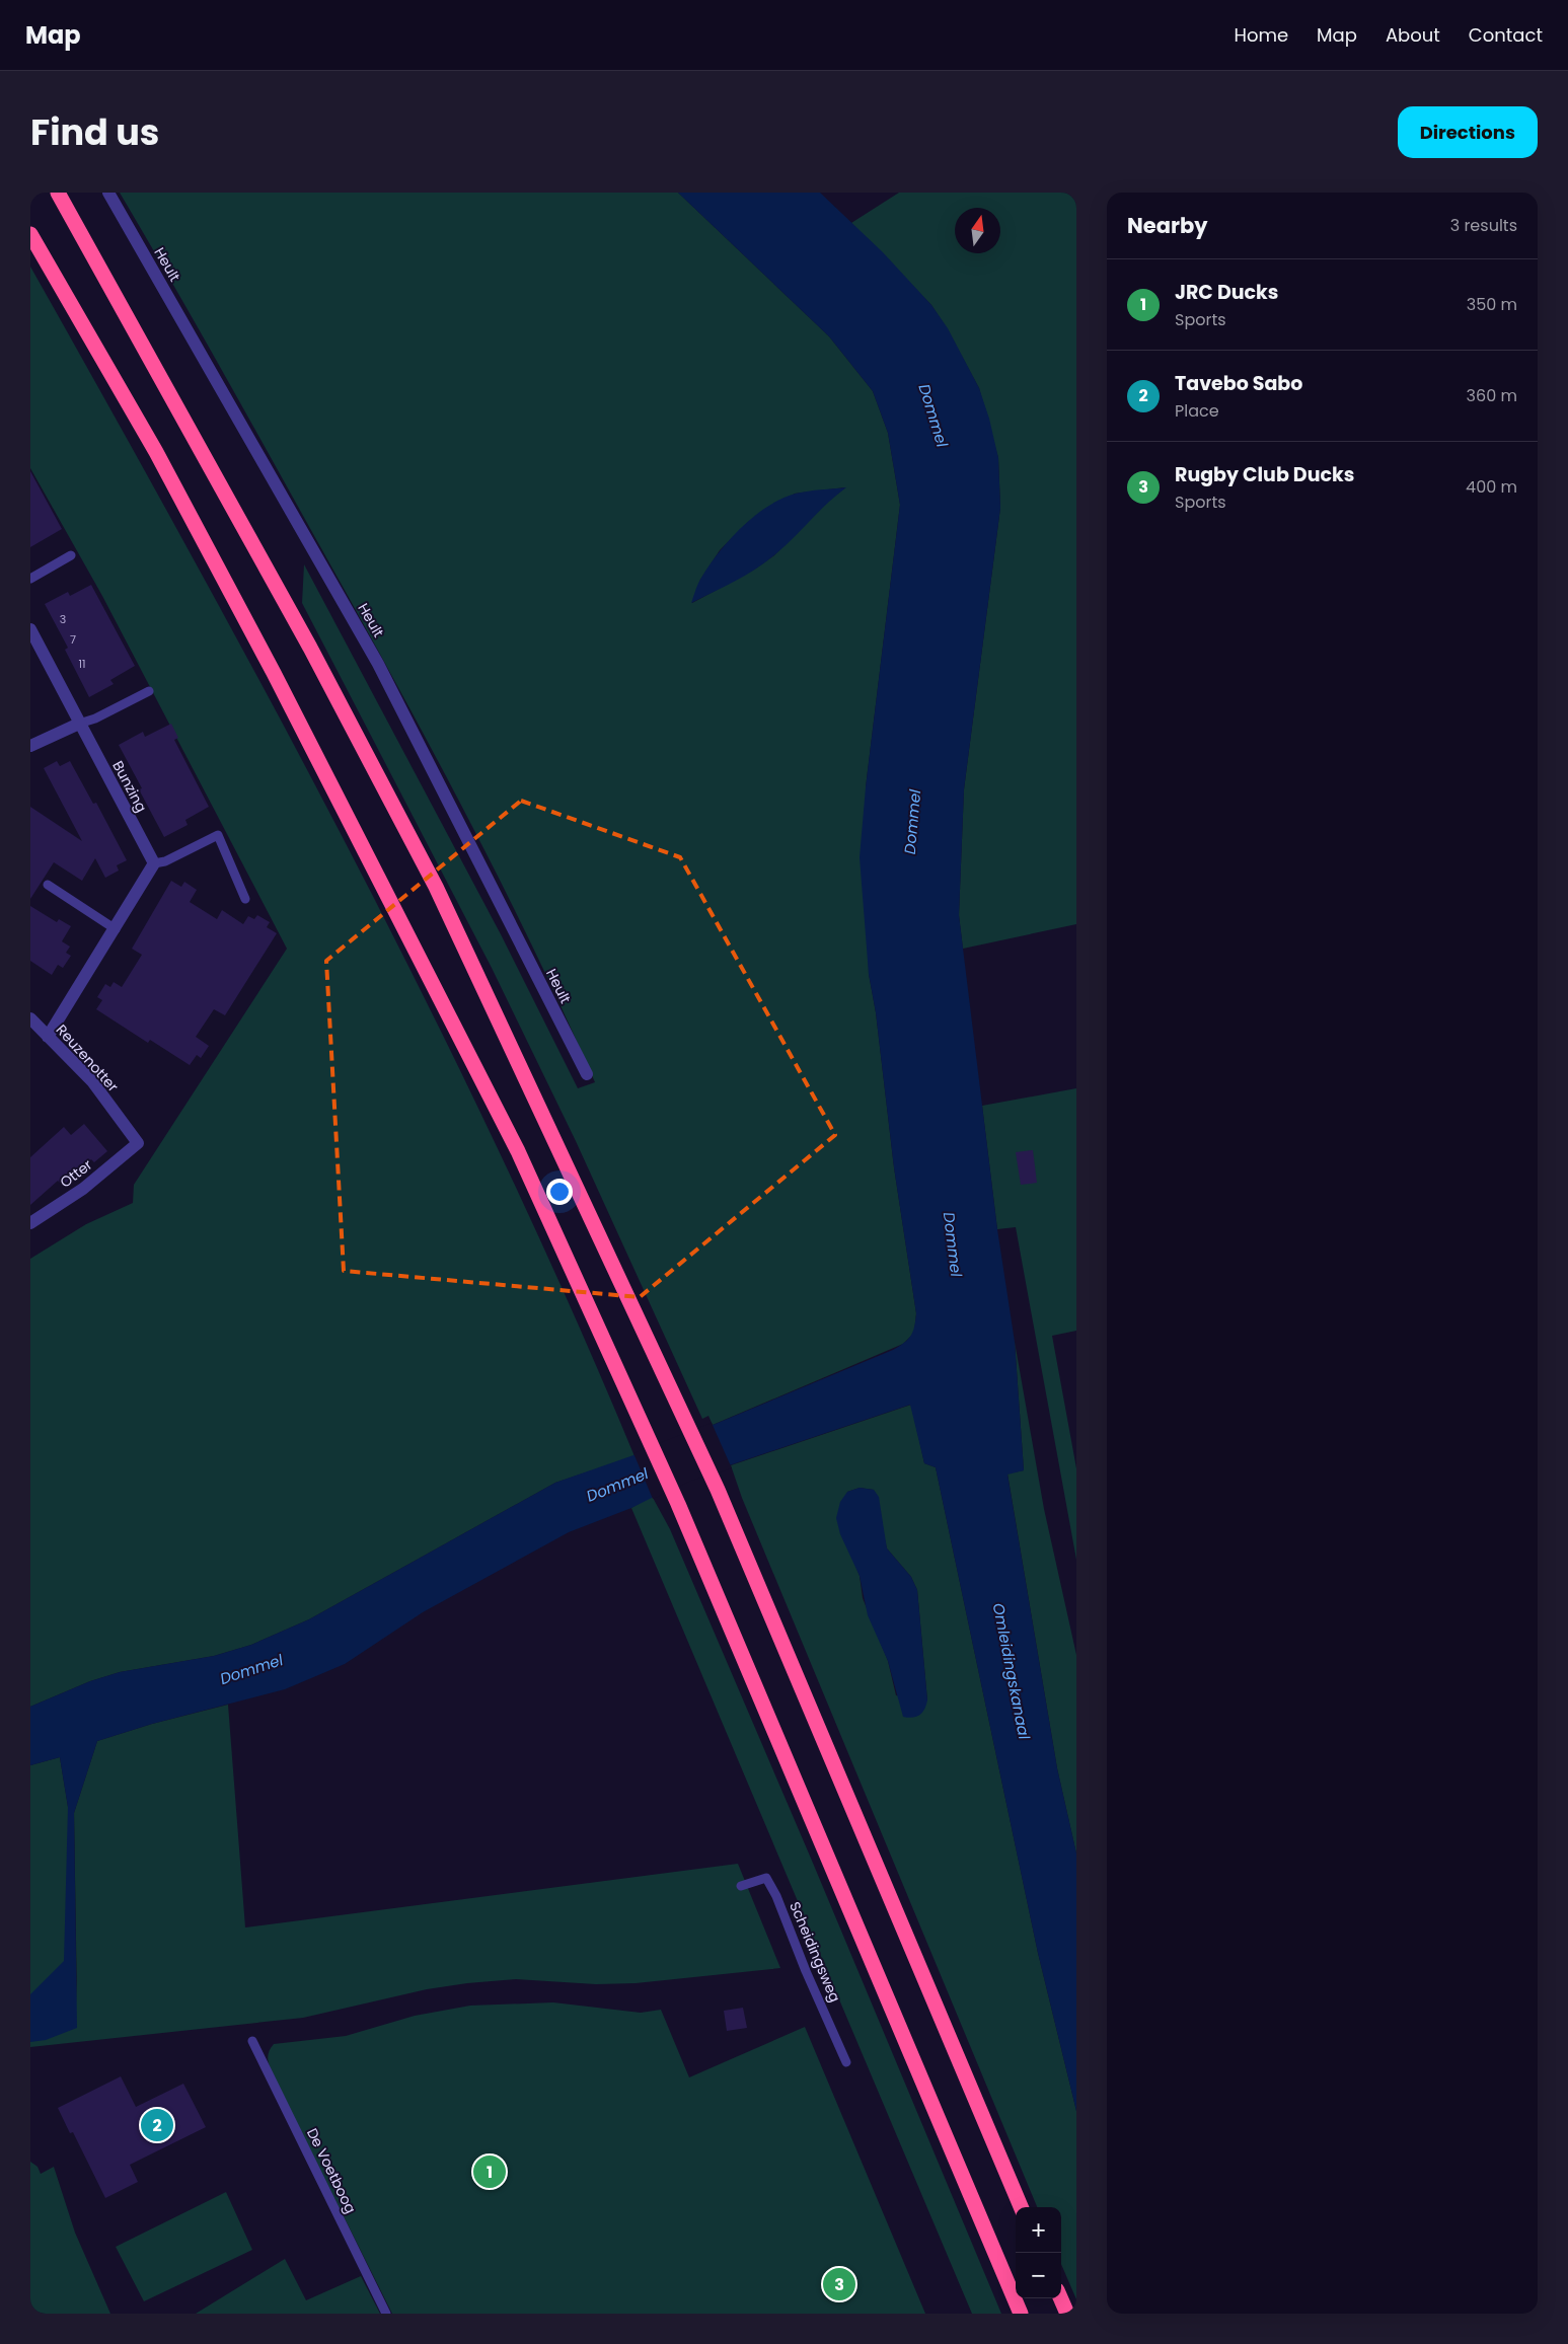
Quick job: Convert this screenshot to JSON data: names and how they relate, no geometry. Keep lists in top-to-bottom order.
{
  "streets": {
    "street": [
      "Heult",
      "Bunzing",
      "Reuzenotter",
      "Otter"
    ],
    "lane": ["Scheidingsweg", "De Voetboog"]
  },
  "crossings": [
    ["Reuzenotter", "Otter"]
  ],
  "water": ["Dommel", "Omleidingskanaal"],
  "house_numbers": ["3", "7", "11"],
  "north": "top",
  "page": {
    "header": "Map",
    "nav": [
      "Home",
      "Map",
      "About",
      "Contact"
    ],
    "title": "Find us",
    "buttons": "Directions",
    "heading": ["Nearby", "3 results"],
    "list": [
      {
        "mark": "1",
        "name": "JRC Ducks",
        "note": "Sports",
        "value": "350 m"
      },
      {
        "mark": "2",
        "name": "Tavebo Sabo",
        "note": "Place",
        "value": "360 m"
      },
      {
        "mark": "3",
        "name": "Rugby Club Ducks",
        "note": "Sports",
        "value": "400 m"
      }
    ],
    "pins": ["2", "1", "3"],
    "map_buttons": ["+", "−"]
  }
}
